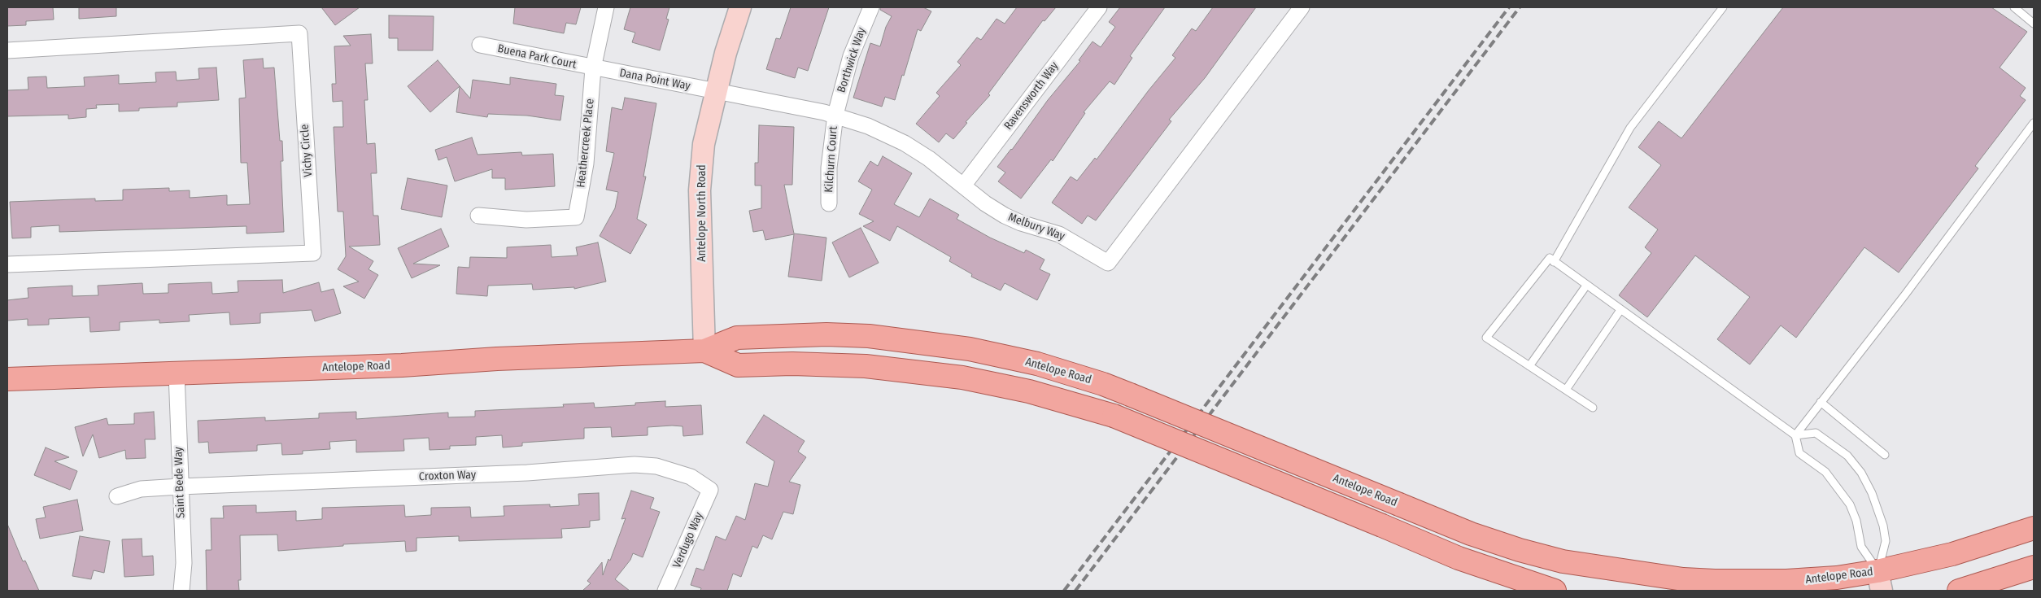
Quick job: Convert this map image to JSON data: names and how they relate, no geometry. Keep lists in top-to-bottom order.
{
  "streets": {
    "main road": ["Antelope North Road", "Antelope Road"],
    "street": [
      "Buena Park Court",
      "Borthwick Way",
      "Dana Point Way",
      "Ravensworth Way",
      "Heathercreek Place",
      "Vichy Circle",
      "Kilchurn Court",
      "Melbury Way",
      "Croxton Way",
      "Saint Bede Way",
      "Verdugo Way"
    ]
  },
  "crossings": [
    ["Buena Park Court", "Dana Point Way"],
    ["Buena Park Court", "Heathercreek Place"],
    ["Borthwick Way", "Kilchurn Court"],
    ["Borthwick Way", "Melbury Way"],
    ["Dana Point Way", "Heathercreek Place"],
    ["Dana Point Way", "Antelope North Road"],
    ["Dana Point Way", "Melbury Way"],
    ["Ravensworth Way", "Melbury Way"],
    ["Kilchurn Court", "Melbury Way"],
    ["Antelope North Road", "Melbury Way"],
    ["Antelope North Road", "Antelope Road"],
    ["Antelope Road", "Saint Bede Way"],
    ["Croxton Way", "Saint Bede Way"],
    ["Croxton Way", "Verdugo Way"]
  ]
}
